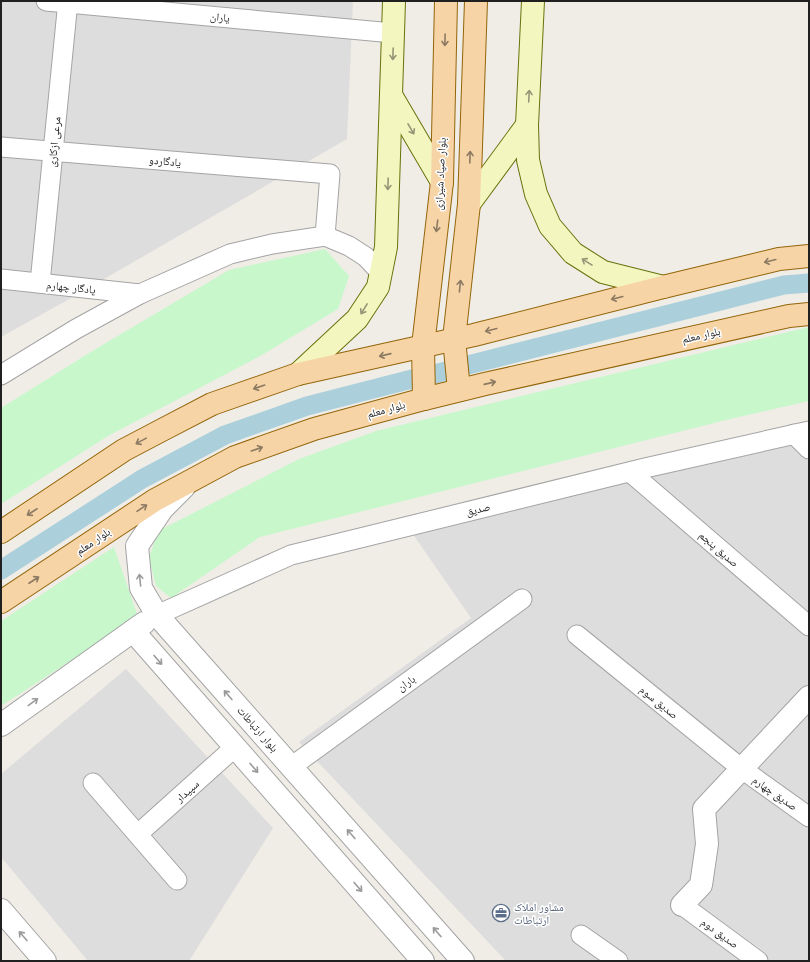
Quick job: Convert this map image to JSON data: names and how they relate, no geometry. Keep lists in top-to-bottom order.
{
  "streets": {
    "main road": ["بلوار صیاد شیرازی", "بلوار معلم"],
    "street": [
      "یاران",
      "مرعی ازکاری",
      "یادگار‌دو",
      "یادگار چهارم",
      "صدیق",
      "صدیق پنجم",
      "باران",
      "صدیق سوم",
      "بلوار ارتباطات",
      "سپیدار",
      "صدیق چهارم",
      "صدیق دوم"
    ]
  },
  "crossings": [
    ["یاران", "مرعی ازکاری"],
    ["مرعی ازکاری", "یادگار‌دو"],
    ["مرعی ازکاری", "یادگار چهارم"],
    ["بلوار صیاد شیرازی", "بلوار معلم"],
    ["بلوار معلم", "بلوار ارتباطات"],
    ["صدیق", "صدیق پنجم"],
    ["صدیق", "بلوار ارتباطات"],
    ["باران", "بلوار ارتباطات"],
    ["صدیق سوم", "صدیق چهارم"]
  ],
  "places": {
    "office": ["مشاور املاک ارتباطات"]
  }
}
